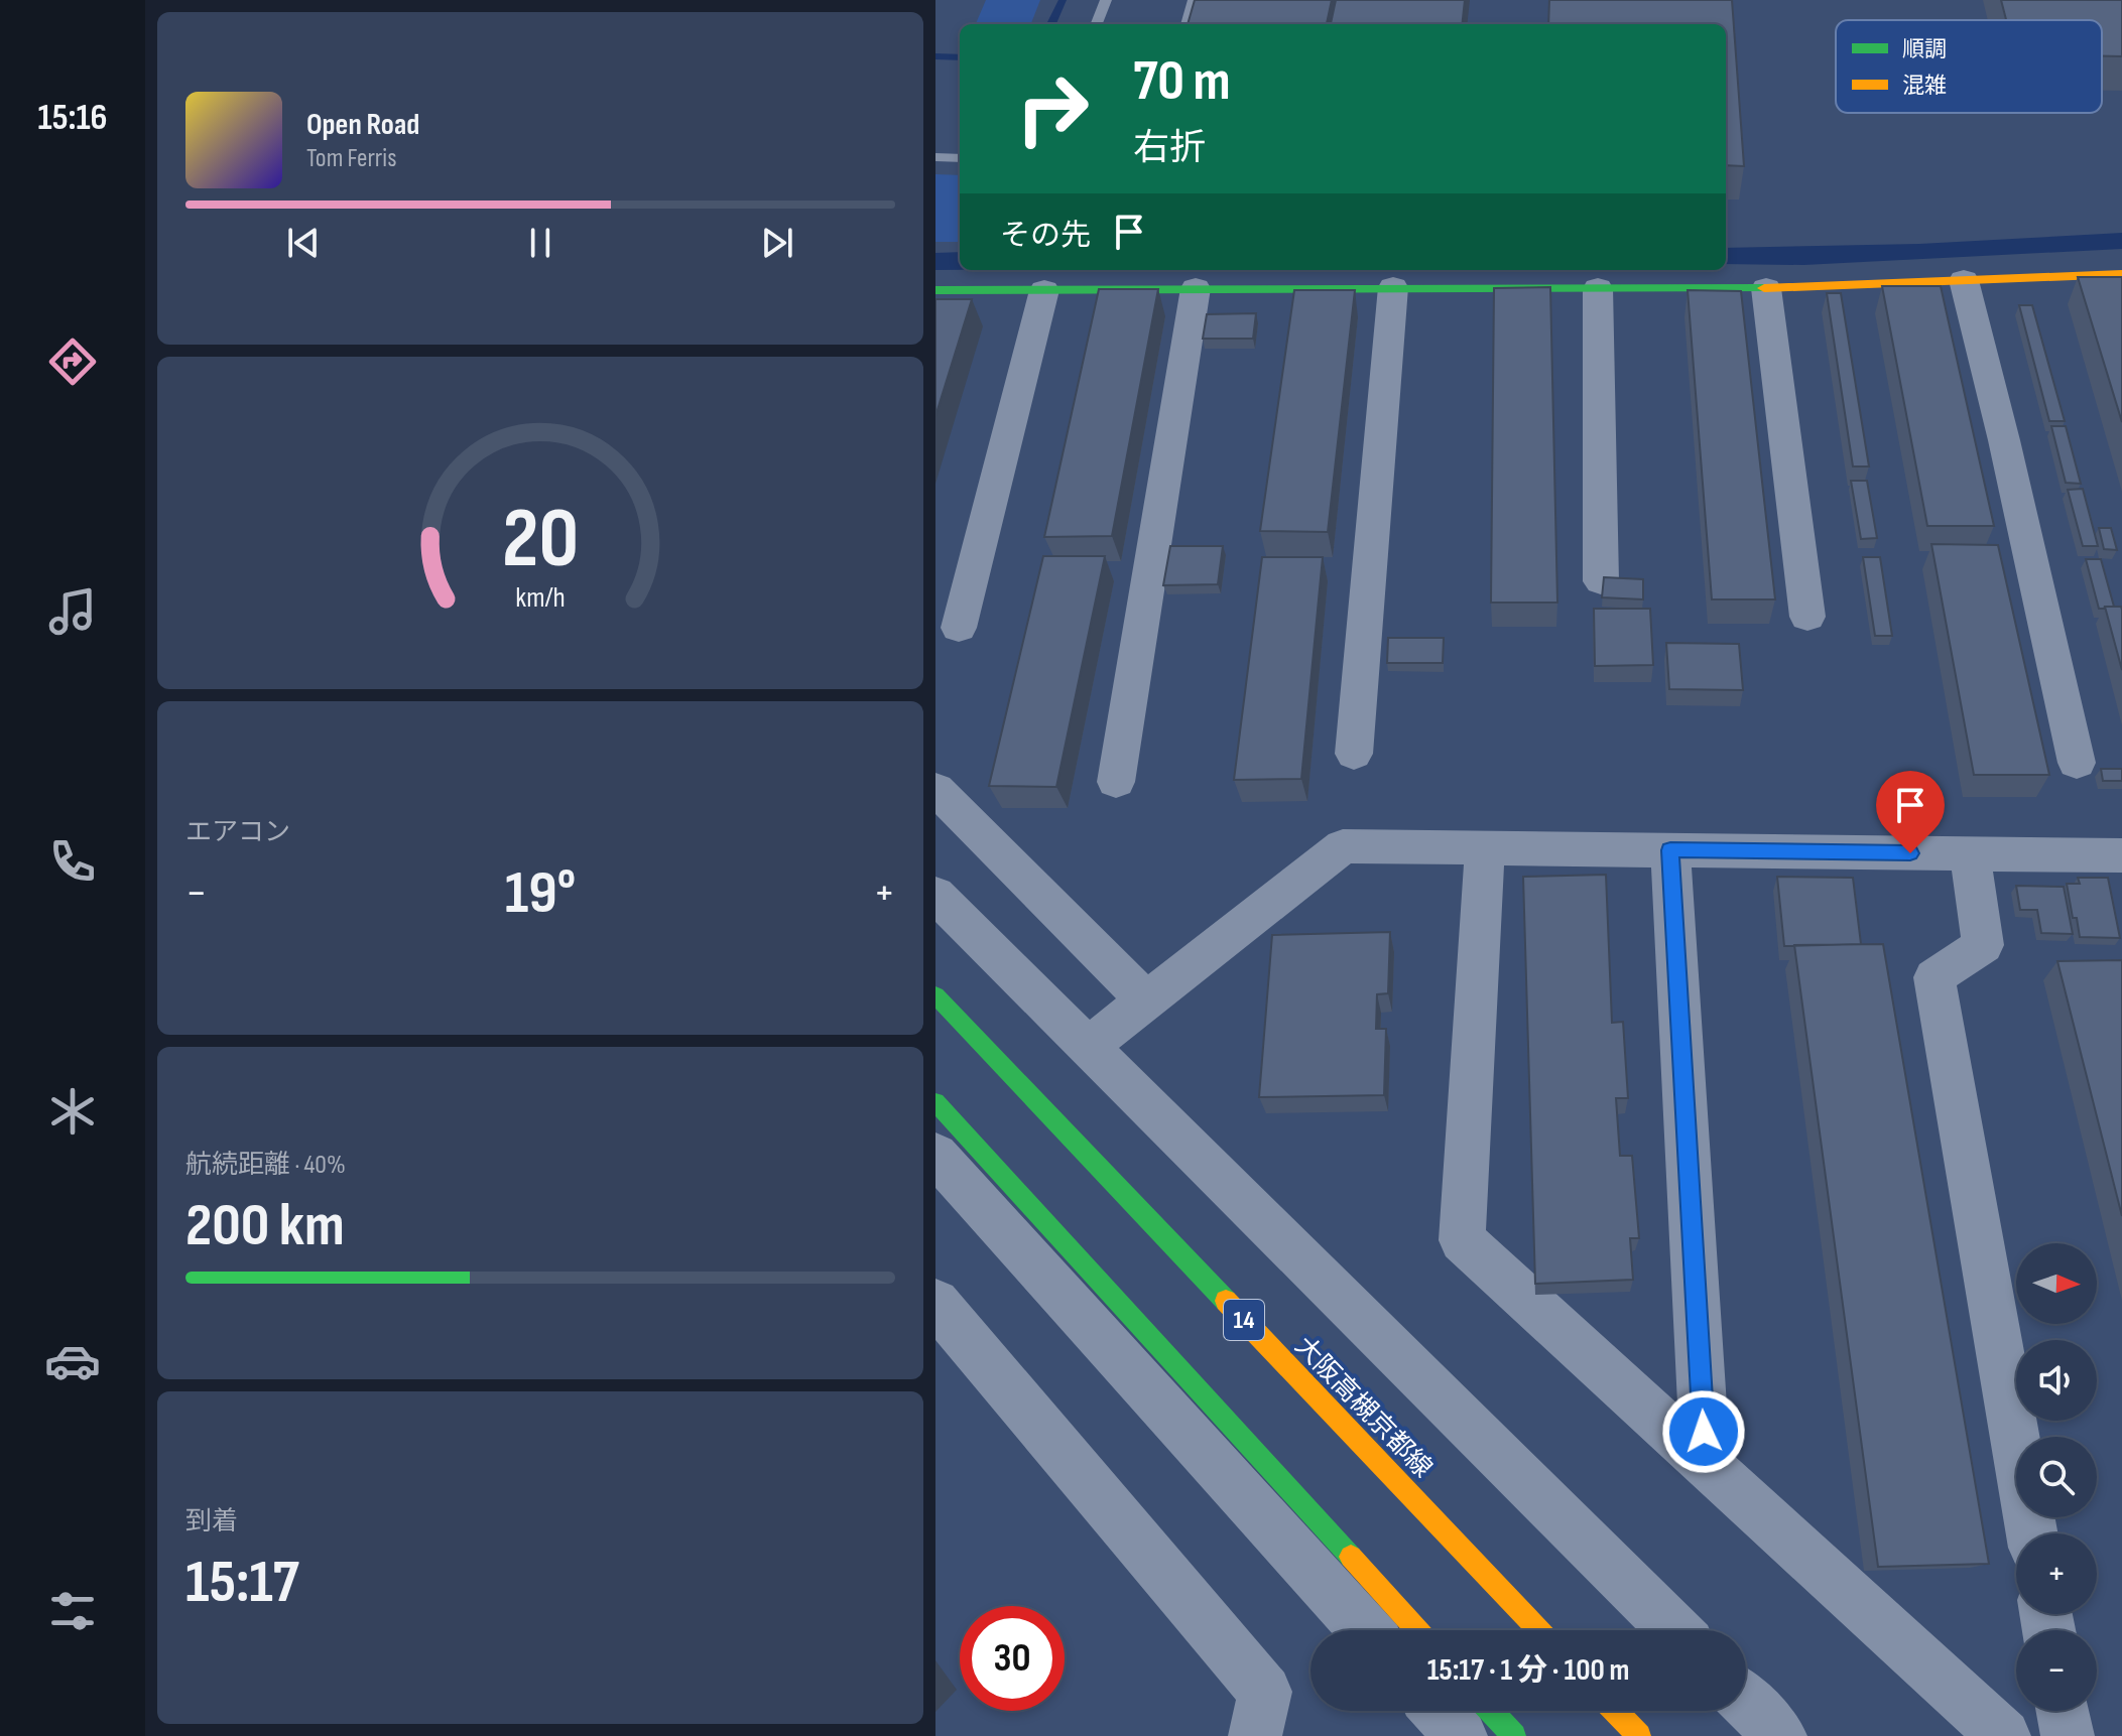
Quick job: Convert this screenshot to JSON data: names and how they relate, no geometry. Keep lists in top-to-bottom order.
{
  "streets": {
    "street": ["14", "大阪高槻京都線"]
  },
  "legend": ["順調", "混雑"],
  "north": "right",
  "page": {
    "tabs": "15:16",
    "turn": ["70 m", "右折"],
    "song": ["Open Road", "Tom Ferris"],
    "then": "その先",
    "tile": [
      "エアコン",
      ["航続距離 · 40%", "200 km"],
      ["到着", "15:17"]
    ],
    "heat": ["−", "19°", "+"],
    "map_buttons": ["+", "−"],
    "limit": "30",
    "trip": "15:17 · 1 分 · 100 m",
    "gauge": ["20", "km/h"]
  }
}
